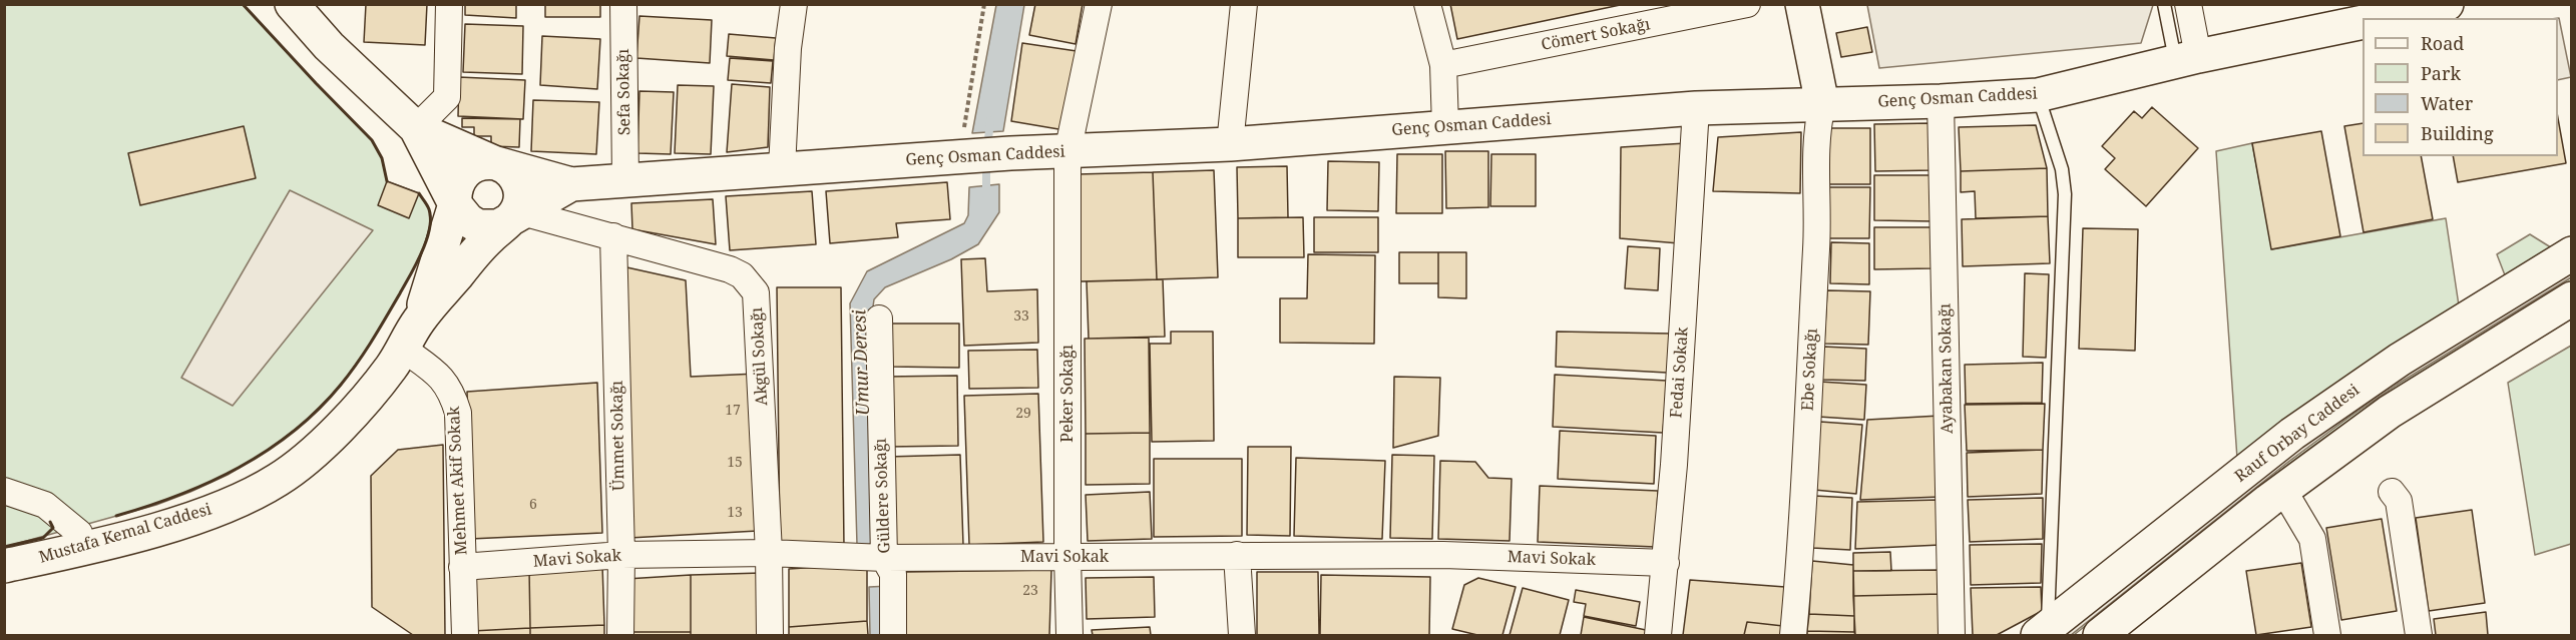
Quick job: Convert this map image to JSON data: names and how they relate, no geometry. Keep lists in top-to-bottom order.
{
  "streets": {
    "street": [
      "Cömert Sokağı",
      "Sefa Sokağı",
      "Genç Osman Caddesi",
      "Akgül Sokağı",
      "Ayabakan Sokağı",
      "Ebe Sokağı",
      "Fedai Sokak",
      "Peker Sokağı",
      "Rauf Orbay Caddesi",
      "Ümmet Sokağı",
      "Mehmet Akif Sokak",
      "Güldere Sokağı",
      "Mustafa Kemal Caddesi",
      "Mavi Sokak"
    ]
  },
  "crossings": [
    ["Sefa Sokağı", "Genç Osman Caddesi"],
    ["Genç Osman Caddesi", "Akgül Sokağı"],
    ["Genç Osman Caddesi", "Ayabakan Sokağı"],
    ["Genç Osman Caddesi", "Ebe Sokağı"],
    ["Genç Osman Caddesi", "Fedai Sokak"],
    ["Genç Osman Caddesi", "Peker Sokağı"],
    ["Genç Osman Caddesi", "Mustafa Kemal Caddesi"],
    ["Akgül Sokağı", "Ümmet Sokağı"],
    ["Akgül Sokağı", "Mustafa Kemal Caddesi"],
    ["Akgül Sokağı", "Mavi Sokak"],
    ["Fedai Sokak", "Mavi Sokak"],
    ["Peker Sokağı", "Mavi Sokak"],
    ["Ümmet Sokağı", "Mavi Sokak"],
    ["Mehmet Akif Sokak", "Mustafa Kemal Caddesi"],
    ["Mehmet Akif Sokak", "Mavi Sokak"],
    ["Güldere Sokağı", "Mavi Sokak"]
  ],
  "water": ["Umur Deresi"],
  "house_numbers": [
    "33",
    "17",
    "29",
    "15",
    "6",
    "13",
    "23"
  ],
  "legend": [
    "Road",
    "Park",
    "Water",
    "Building"
  ]
}
